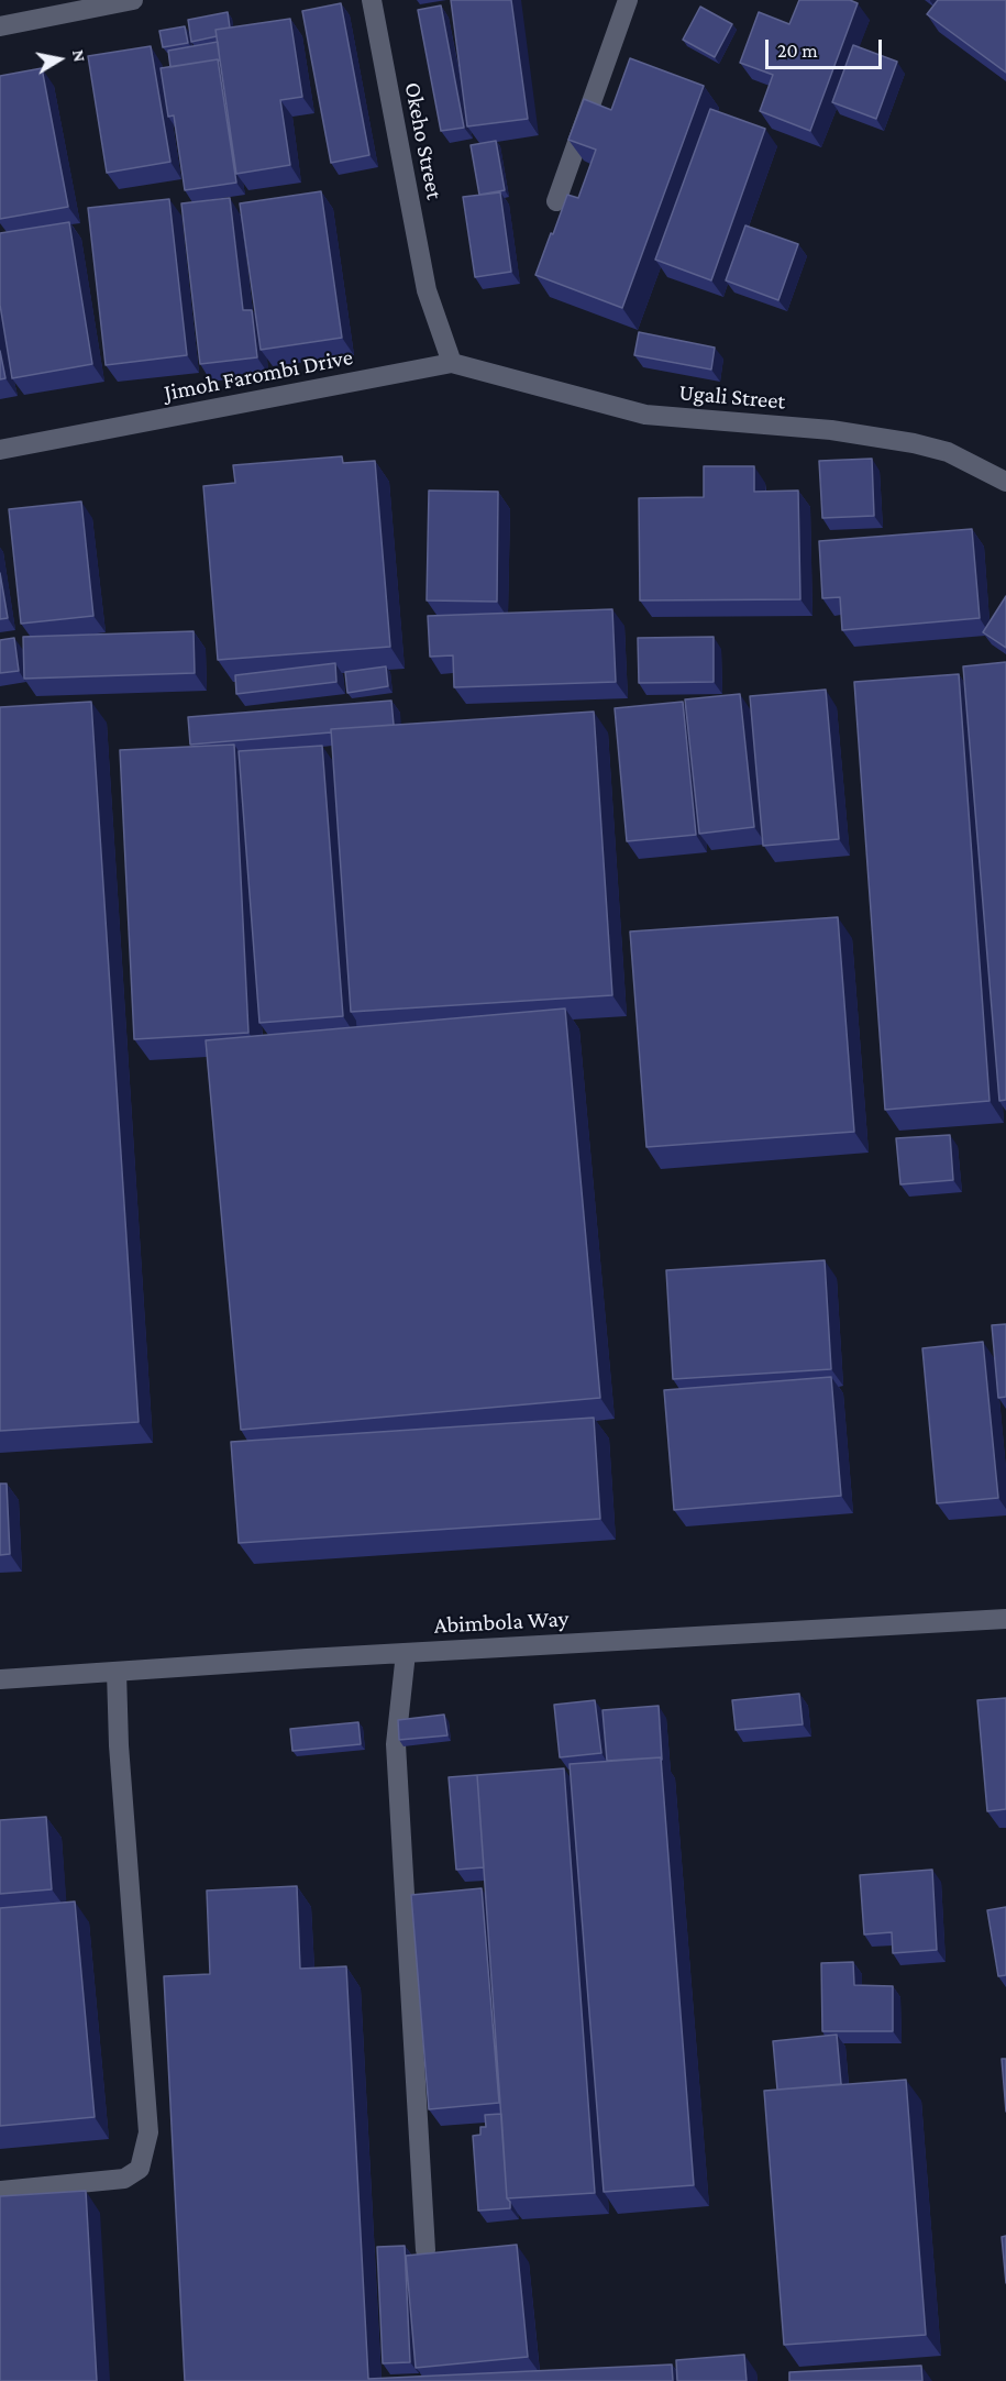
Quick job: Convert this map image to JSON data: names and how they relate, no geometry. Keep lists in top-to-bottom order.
{
  "streets": {
    "street": [
      "Okeho Street",
      "Jimoh Farombi Drive",
      "Ugali Street",
      "Abimbola Way"
    ]
  },
  "crossings": [
    ["Okeho Street", "Jimoh Farombi Drive"],
    ["Okeho Street", "Ugali Street"],
    ["Jimoh Farombi Drive", "Ugali Street"]
  ],
  "scale_bar": "20 m",
  "north": "right"
}
